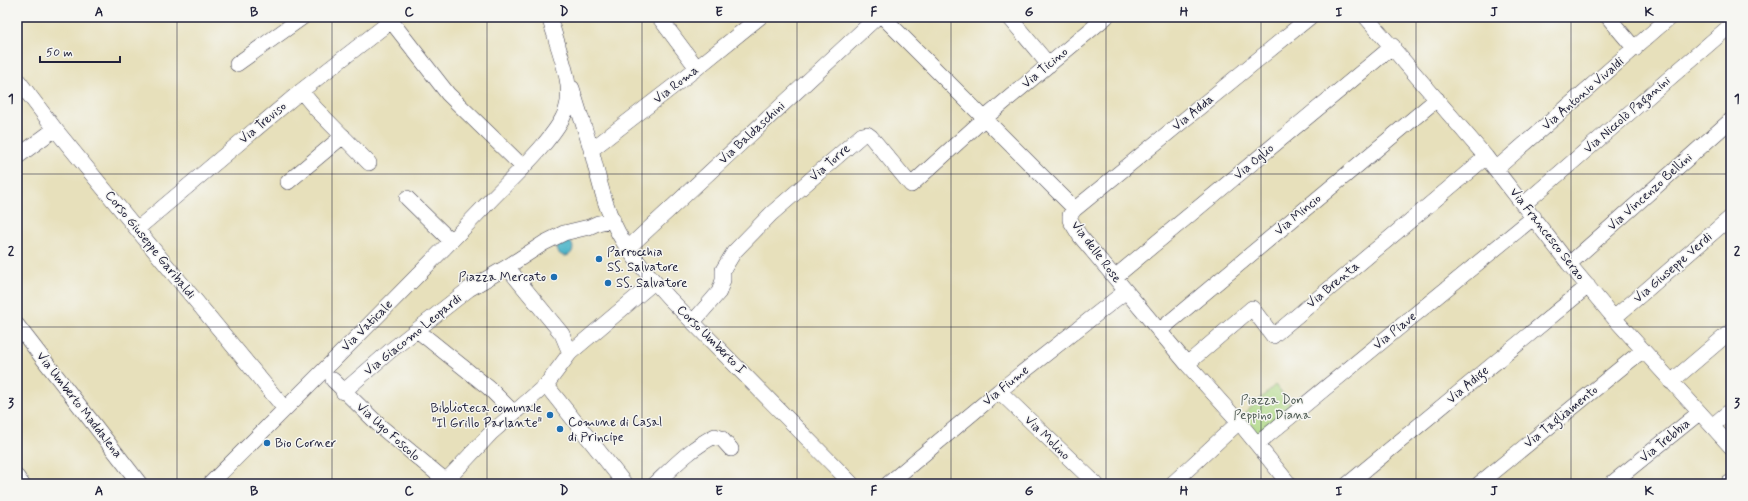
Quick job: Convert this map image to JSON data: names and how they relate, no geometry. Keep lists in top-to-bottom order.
{
  "streets": {
    "street": [
      "Via Ticino",
      "Via Roma",
      "Via Antonio Vivaldi",
      "Via Adda",
      "Via Niccolò Paganini",
      "Via Treviso",
      "Via Baldaschini",
      "Via Oglio",
      "Via Torre",
      "Via Vincenzo Bellini",
      "Via Mincio",
      "Via Francesco Serao",
      "Corso Giuseppe Garibaldi",
      "Via delle Rose",
      "Via Giuseppe Verdi",
      "Via Brenta",
      "Via Vaticale",
      "Via Piave",
      "Via Giacomo Leopardi",
      "Corso Umberto I",
      "Via Adige",
      "Via Fiume",
      "Via Umberto Maddalena",
      "Via Tagliamento",
      "Via Ugo Foscolo",
      "Via Molino",
      "Via Trebbia"
    ]
  },
  "crossings": [
    ["Via Ticino", "Via Torre"],
    ["Via Ticino", "Via delle Rose"],
    ["Via Roma", "Via Vaticale"],
    ["Via Roma", "Corso Umberto I"],
    ["Via Antonio Vivaldi", "Via Francesco Serao"],
    ["Via Adda", "Via delle Rose"],
    ["Via Niccolò Paganini", "Via Francesco Serao"],
    ["Via Treviso", "Corso Giuseppe Garibaldi"],
    ["Via Baldaschini", "Corso Umberto I"],
    ["Via Oglio", "Via Francesco Serao"],
    ["Via Oglio", "Via delle Rose"],
    ["Via Torre", "Via delle Rose"],
    ["Via Torre", "Corso Umberto I"],
    ["Via Vincenzo Bellini", "Via Francesco Serao"],
    ["Via Mincio", "Via Francesco Serao"],
    ["Via Mincio", "Via delle Rose"],
    ["Via Francesco Serao", "Via Giuseppe Verdi"],
    ["Via Francesco Serao", "Via Brenta"],
    ["Via Francesco Serao", "Via Piave"],
    ["Via Francesco Serao", "Via Adige"],
    ["Via Francesco Serao", "Via Tagliamento"],
    ["Via Francesco Serao", "Via Trebbia"],
    ["Corso Giuseppe Garibaldi", "Via Vaticale"],
    ["Via delle Rose", "Via Brenta"],
    ["Via delle Rose", "Via Piave"],
    ["Via delle Rose", "Via Fiume"],
    ["Via Vaticale", "Corso Umberto I"],
    ["Via Giacomo Leopardi", "Corso Umberto I"],
    ["Via Giacomo Leopardi", "Via Ugo Foscolo"],
    ["Via Fiume", "Via Molino"]
  ],
  "parks": ["Piazza Don Peppino Diana"],
  "places": [
    "Parrocchia SS. Salvatore",
    "Piazza Mercato",
    "SS. Salvatore",
    "Biblioteca comunale \"Il Grillo Parlante\"",
    "Comune di Casal di Principe",
    "Bio Corner"
  ],
  "scale_bar": "50 m",
  "grid": {
    "columns": [
      "A",
      "B",
      "C",
      "D",
      "E",
      "F",
      "G",
      "H",
      "I",
      "J",
      "K"
    ],
    "rows": ["1", "2", "3"]
  }
}
